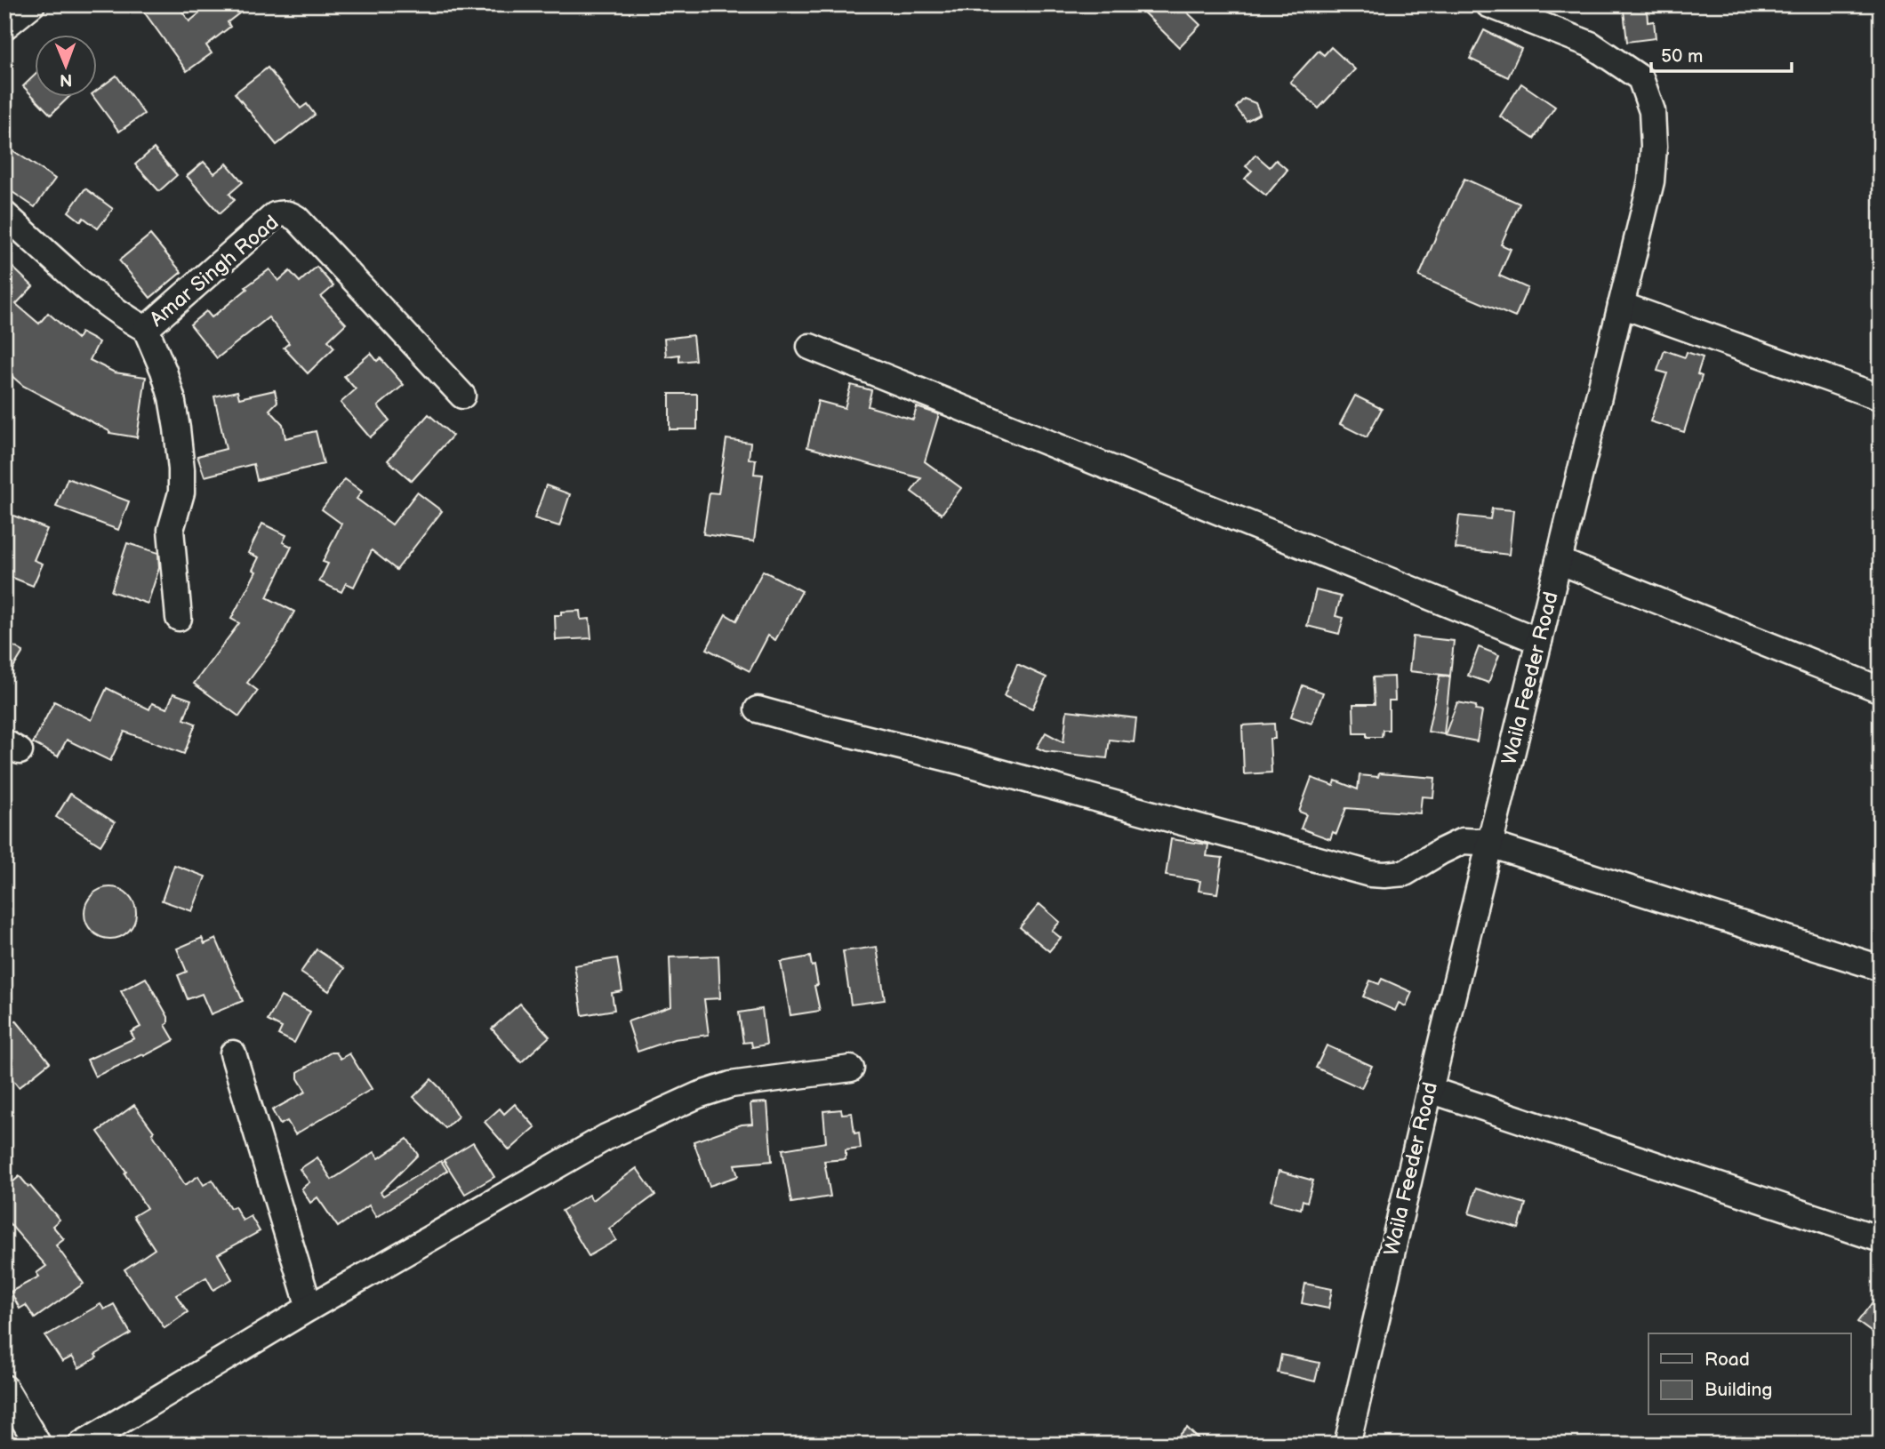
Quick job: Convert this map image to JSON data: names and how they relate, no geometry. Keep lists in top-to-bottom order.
{
  "streets": {
    "street": ["Amar Singh Road", "Waila Feeder Road"]
  },
  "legend": ["Road", "Building"],
  "scale_bar": "50 m",
  "north": "bottom"
}
